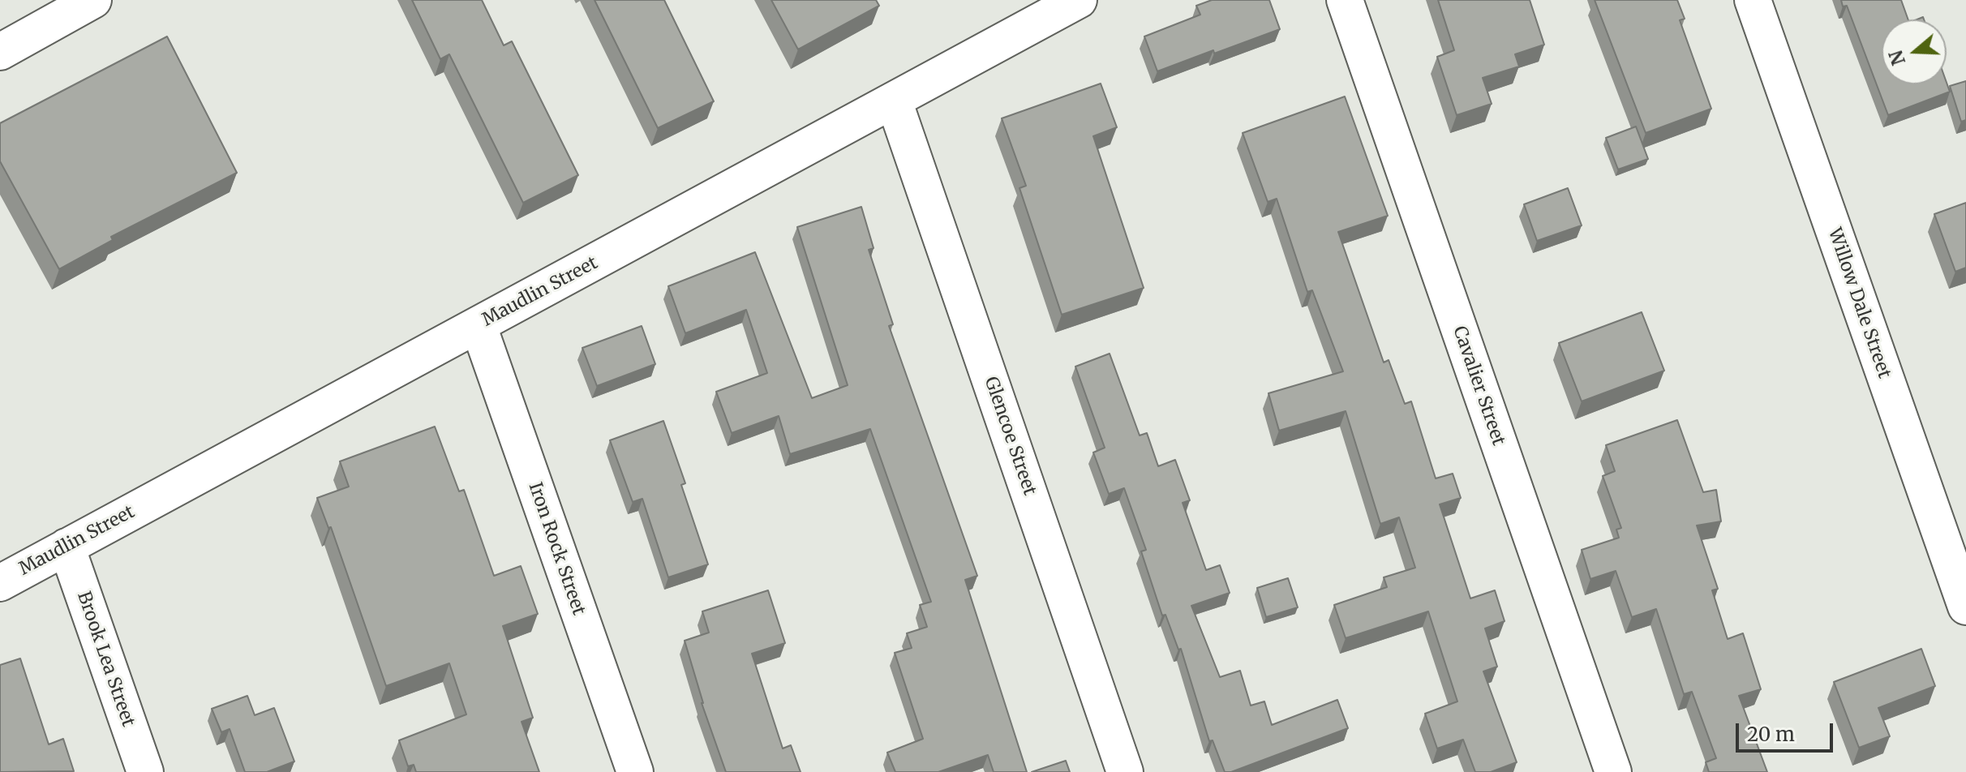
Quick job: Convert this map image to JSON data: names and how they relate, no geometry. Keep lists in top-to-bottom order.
{
  "streets": {
    "street": [
      "Maudlin Street",
      "Willow Dale Street",
      "Cavalier Street",
      "Glencoe Street",
      "Iron Rock Street",
      "Brook Lea Street"
    ]
  },
  "crossings": [
    ["Maudlin Street", "Glencoe Street"],
    ["Maudlin Street", "Iron Rock Street"],
    ["Maudlin Street", "Brook Lea Street"]
  ],
  "scale_bar": "20 m",
  "north": "left"
}
